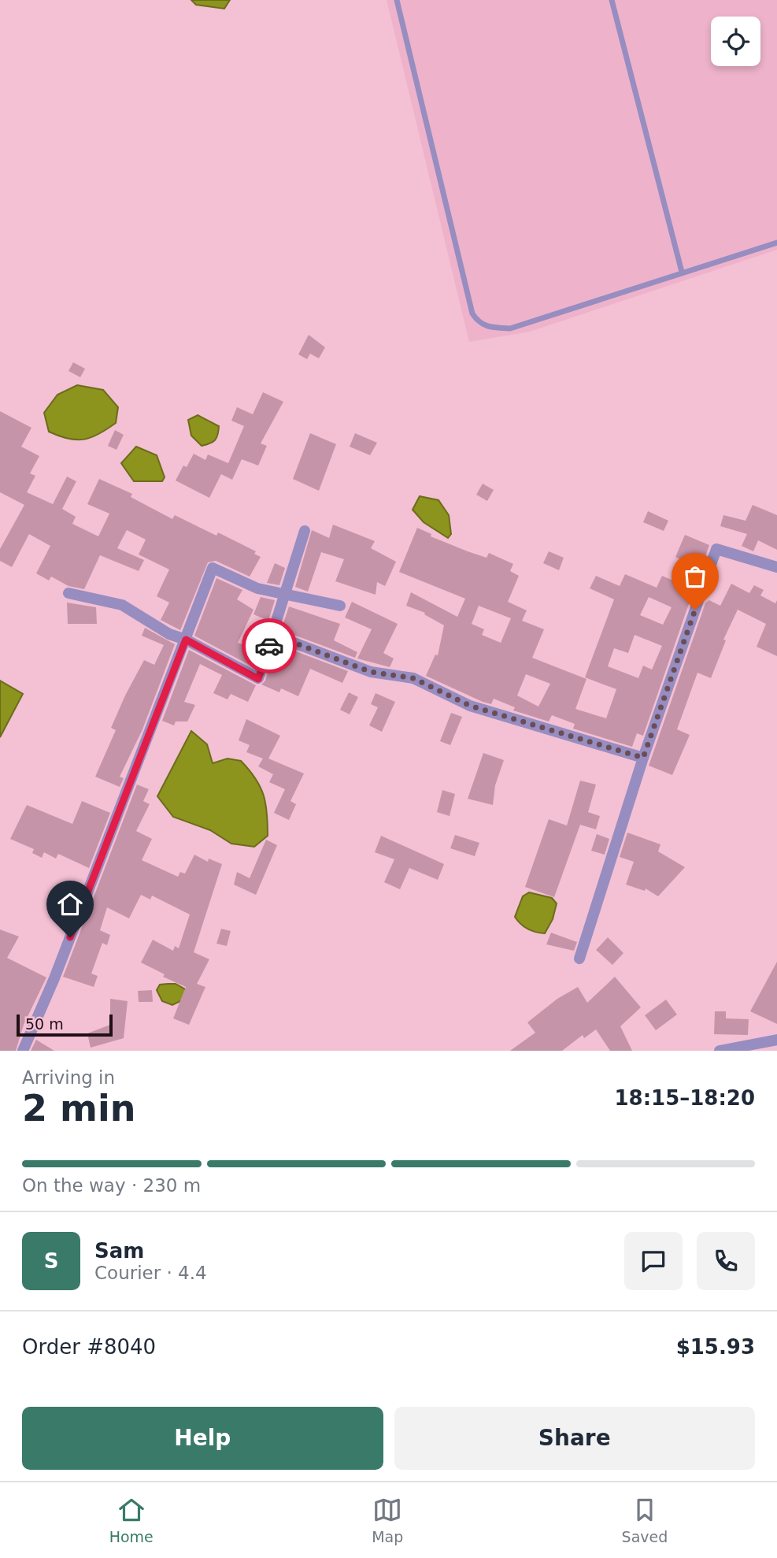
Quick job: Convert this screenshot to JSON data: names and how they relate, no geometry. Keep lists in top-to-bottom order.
{
  "scale_bar": "50 m",
  "page": {
    "scale": "50 m",
    "heading": ["2 min", "Arriving in", "18:15–18:20"],
    "panel": [
      "Sam",
      "Courier · 4.4",
      "Order #8040",
      "$15.93"
    ],
    "bar": "On the way · 230 m",
    "round": "S",
    "buttons": ["Help", "Share"],
    "tabs": ["Home", "Map", "Saved"]
  }
}
